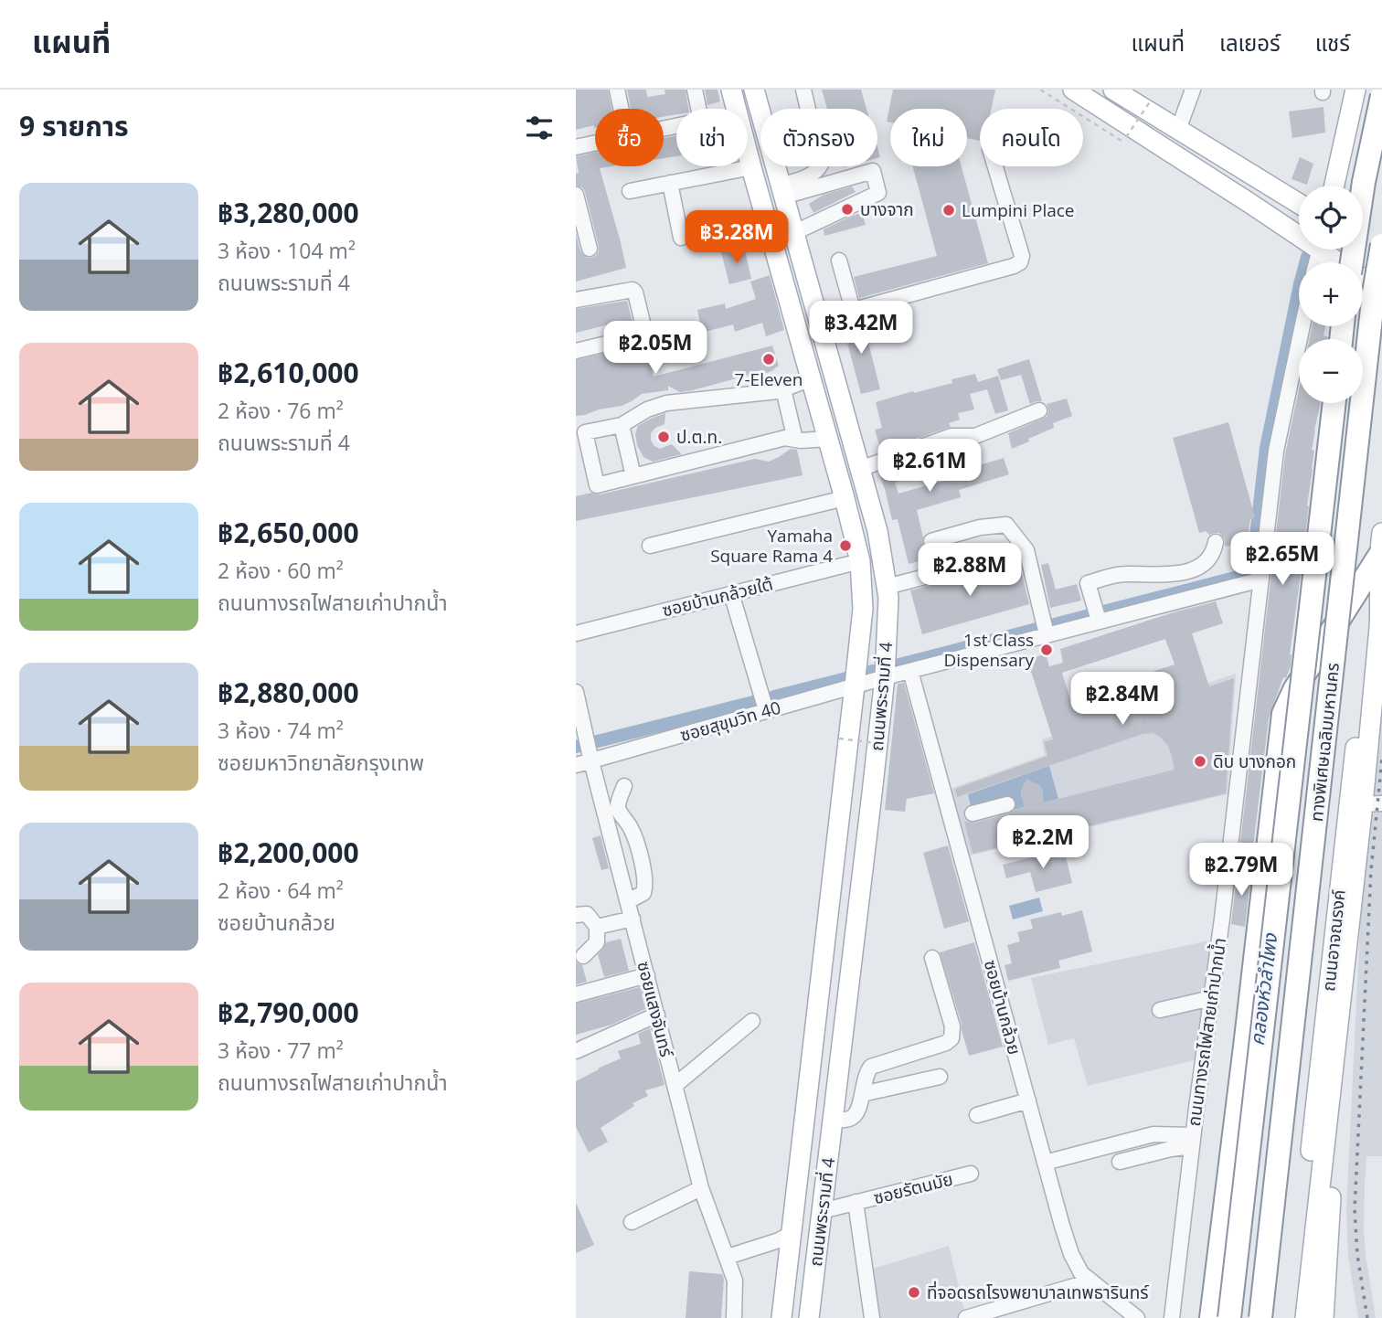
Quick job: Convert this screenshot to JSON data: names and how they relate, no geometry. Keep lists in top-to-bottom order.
{
  "streets": {
    "highway": ["ทางพิเศษเฉลิมมหานคร"],
    "main road": ["ถนนพระรามที่ 4", "ถนนอาจณรงค์"],
    "street": [
      "ซอยบ้านกล้วยใต้",
      "ซอยสุขุมวิท 40",
      "ซอยบ้านกล้วย",
      "ซอยแสงจันทร์",
      "ถนนทางรถไฟสายเก่าปากน้ำ",
      "ซอยรัตนมัย"
    ]
  },
  "crossings": [
    ["ซอยบ้านกล้วยใต้", "ถนนพระรามที่ 4"],
    ["ถนนพระรามที่ 4", "ซอยสุขุมวิท 40"],
    ["ถนนพระรามที่ 4", "ซอยรัตนมัย"],
    ["ซอยสุขุมวิท 40", "ซอยบ้านกล้วย"],
    ["ซอยสุขุมวิท 40", "ซอยแสงจันทร์"],
    ["ซอยสุขุมวิท 40", "ถนนทางรถไฟสายเก่าปากน้ำ"]
  ],
  "water": ["คลองหัวลำโพง"],
  "places": [
    "บางจาก",
    "Lumpini Place",
    "7-Eleven",
    "ป.ต.ท.",
    "Yamaha Square Rama 4",
    "1st Class Dispensary",
    "ดิบ บางกอก",
    "ที่จอดรถโรงพยาบาลเทพธารินทร์"
  ],
  "page": {
    "header": "แผนที่",
    "nav": ["แผนที่", "เลเยอร์", "แชร์"],
    "heading": "9 รายการ",
    "chip": [
      "ซื้อ",
      "เช่า",
      "ตัวกรอง",
      "ใหม่",
      "คอนโด"
    ],
    "list": [
      {
        "name": "฿3,280,000",
        "note": "3 ห้อง · 104 m² · ถนนพระรามที่ 4"
      },
      {
        "name": "฿2,610,000",
        "note": "2 ห้อง · 76 m² · ถนนพระรามที่ 4"
      },
      {
        "name": "฿2,650,000",
        "note": "2 ห้อง · 60 m² · ถนนทางรถไฟสายเก่าปากน้ำ"
      },
      {
        "name": "฿2,880,000",
        "note": "3 ห้อง · 74 m² · ซอยมหาวิทยาลัยกรุงเทพ"
      },
      {
        "name": "฿2,200,000",
        "note": "2 ห้อง · 64 m² · ซอยบ้านกล้วย"
      },
      {
        "name": "฿2,790,000",
        "note": "3 ห้อง · 77 m² · ถนนทางรถไฟสายเก่าปากน้ำ"
      }
    ],
    "map_buttons": ["+", "−"],
    "price": [
      "฿3.28M",
      "฿3.42M",
      "฿2.05M",
      "฿2.61M",
      "฿2.65M",
      "฿2.88M",
      "฿2.84M",
      "฿2.2M",
      "฿2.79M"
    ]
  }
}
